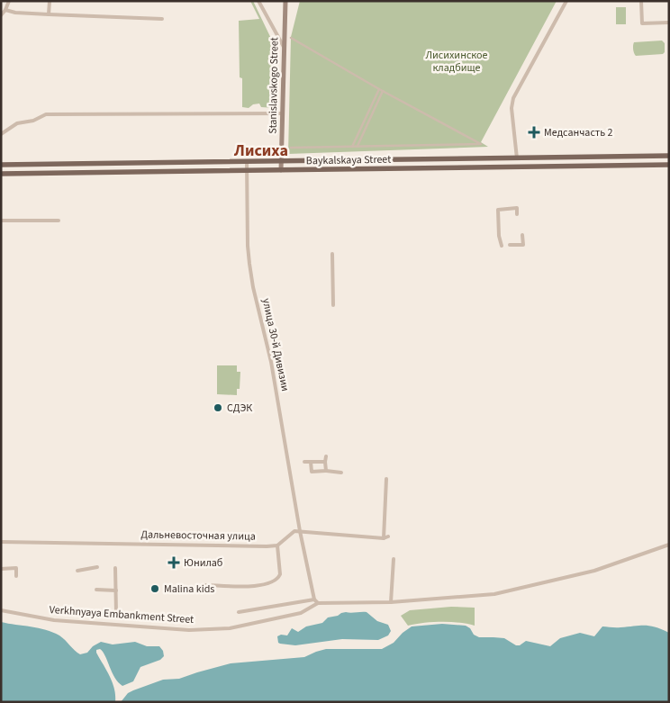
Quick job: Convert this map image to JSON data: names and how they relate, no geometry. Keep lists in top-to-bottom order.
{
  "streets": {
    "main road": ["Stanislavskogo Street", "Baykalskaya Street"],
    "street": ["улица 30-й Дивизии", "Дальневосточная улица", "Verkhnyaya Embankment Street"]
  },
  "crossings": [
    ["Stanislavskogo Street", "Baykalskaya Street"],
    ["Baykalskaya Street", "улица 30-й Дивизии"]
  ],
  "districts": ["Лисиха"],
  "parks": ["Лисихинское кладбище"],
  "places": {
    "health": ["Медсанчасть 2", "Юнилаб"],
    "other": ["СДЭК", "Malina kids"]
  }
}
